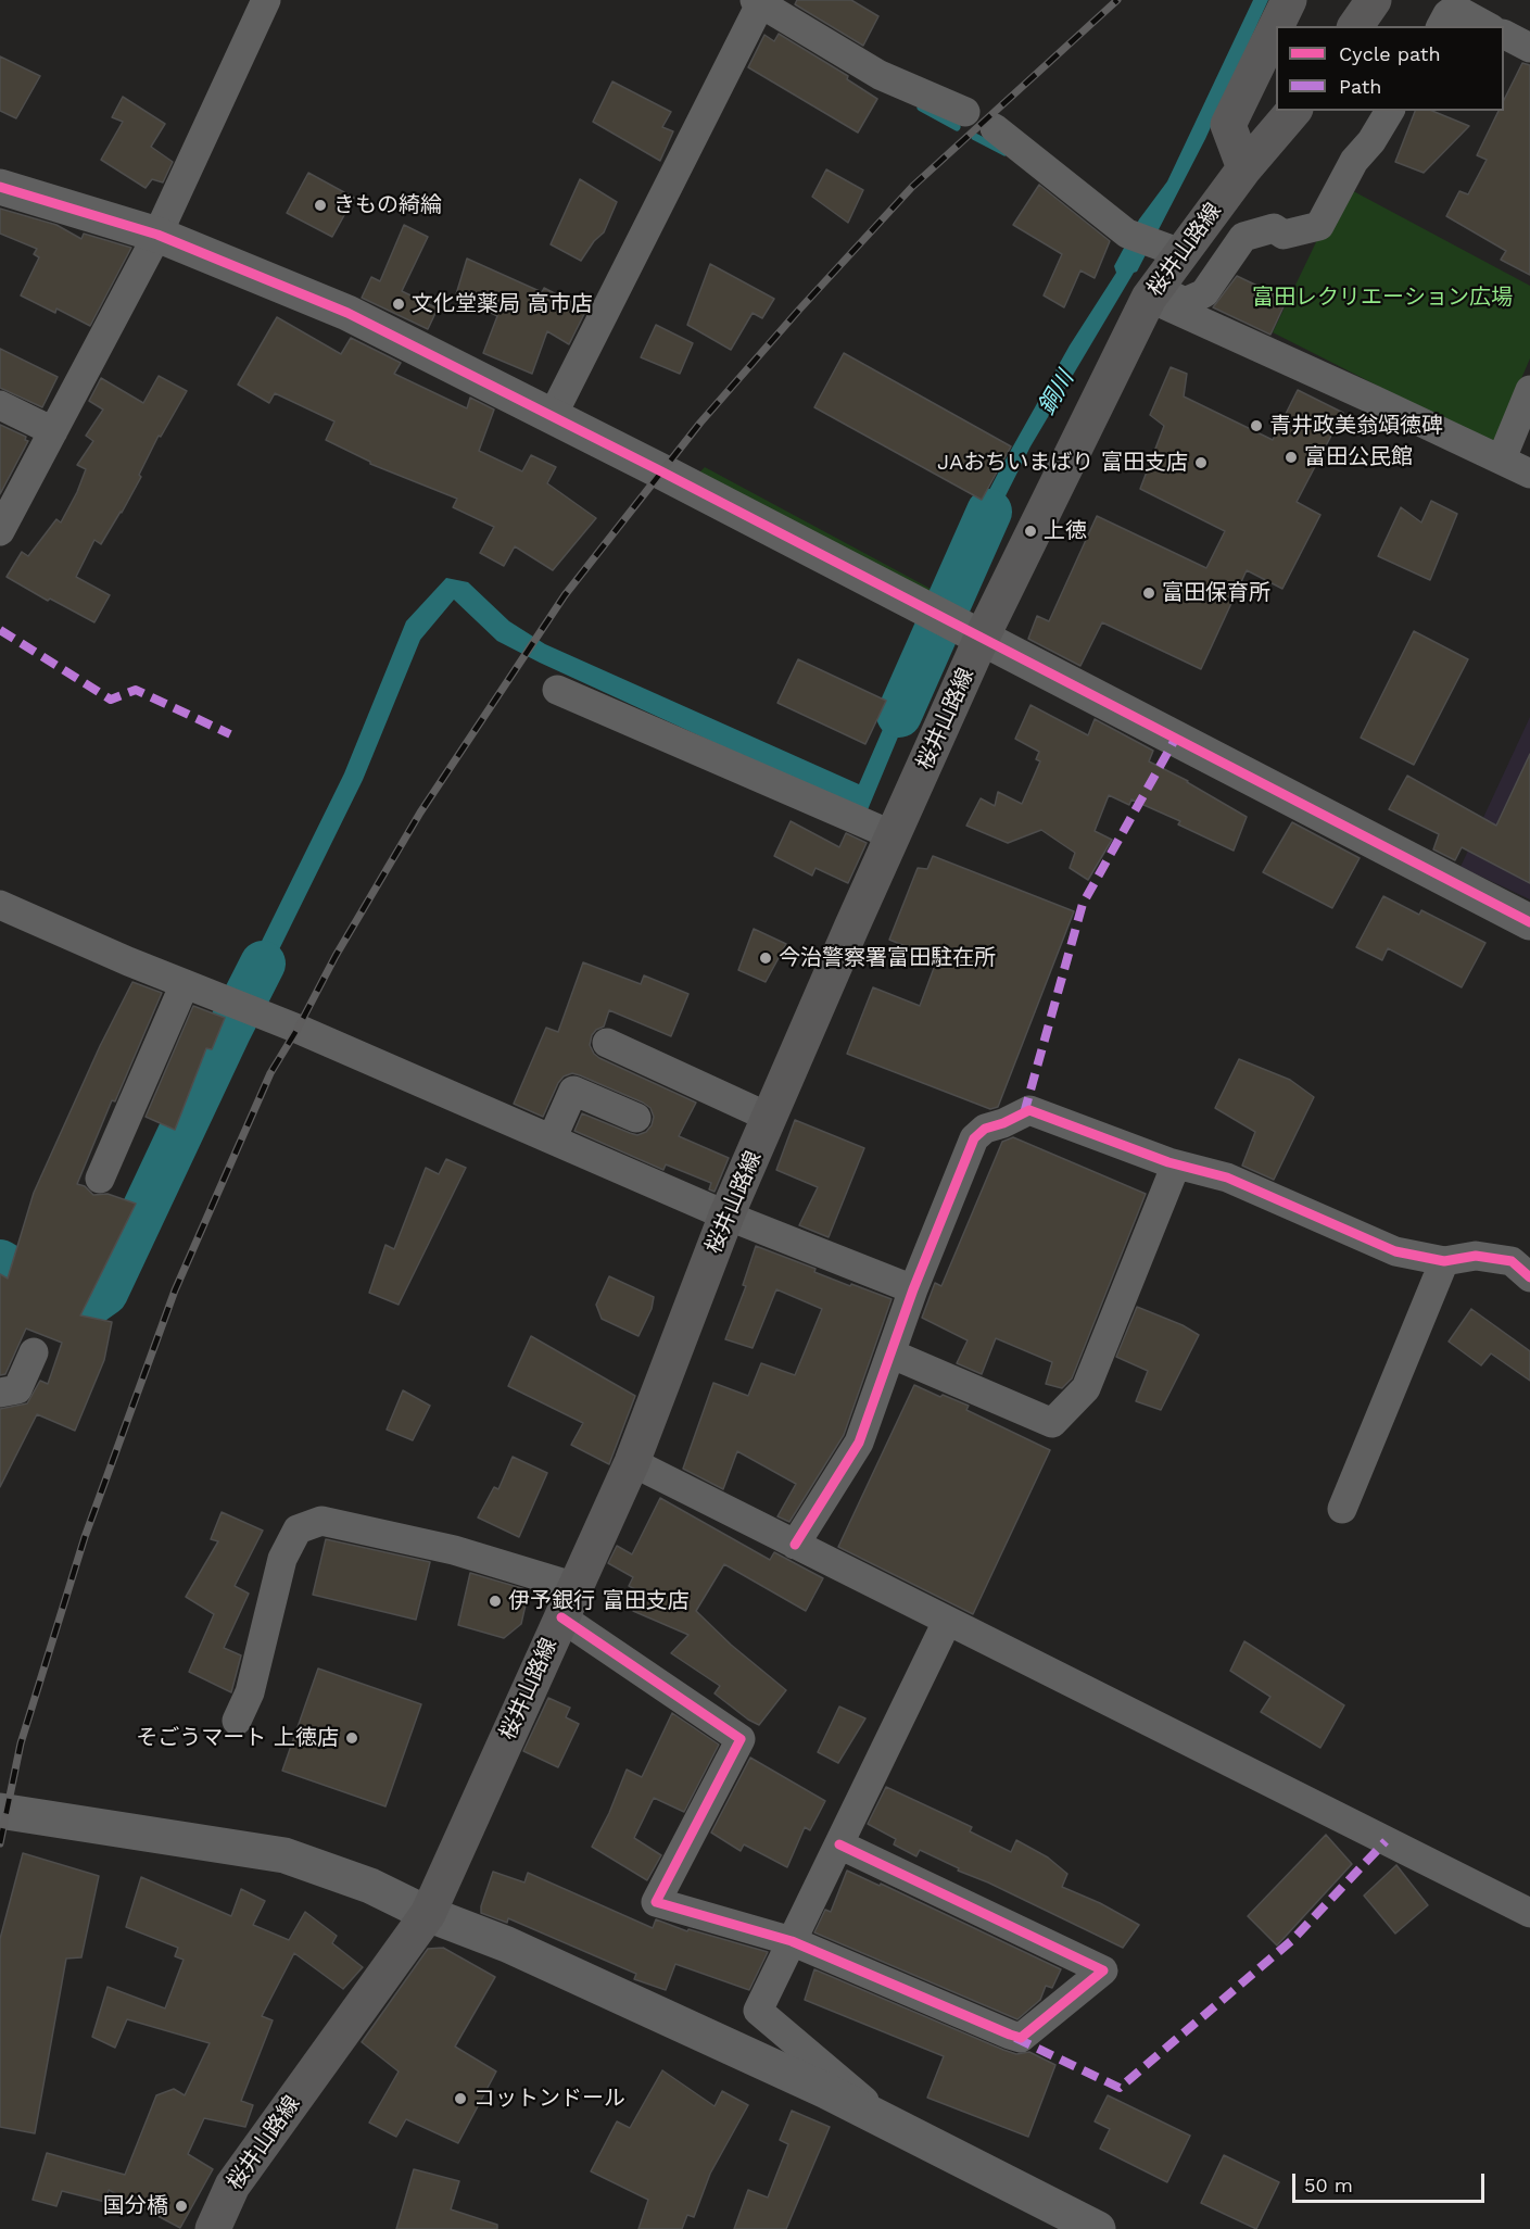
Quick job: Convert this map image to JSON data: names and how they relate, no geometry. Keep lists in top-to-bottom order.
{
  "streets": {
    "main road": ["桜井山路線"]
  },
  "water": ["銅川"],
  "parks": ["富田レクリエーション広場"],
  "places": [
    "きもの綺綸",
    "文化堂薬局 高市店",
    "青井政美翁頌徳碑",
    "富田公民館",
    "JAおちいまばり 富田支店",
    "上徳",
    "富田保育所",
    "今治警察署富田駐在所",
    "伊予銀行 富田支店",
    "そごうマート 上徳店",
    "コットンドール",
    "国分橋"
  ],
  "legend": ["Cycle path", "Path"],
  "scale_bar": "50 m"
}
